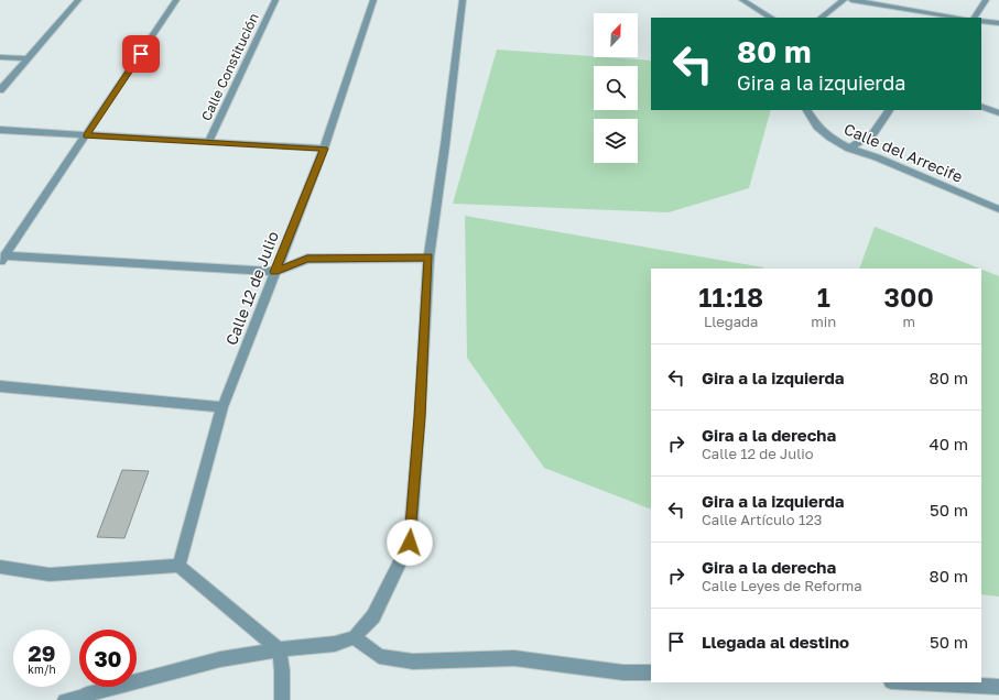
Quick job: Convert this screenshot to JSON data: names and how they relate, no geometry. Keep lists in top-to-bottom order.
{
  "streets": {
    "street": ["Calle Constitución", "Calle del Arrecife", "Calle 12 de Julio"]
  },
  "north": "top right",
  "page": {
    "turn": ["80 m", "Gira a la izquierda"],
    "eta": [
      "11:18",
      "Llegada",
      "1",
      "min",
      "300",
      "m"
    ],
    "list": [
      {
        "name": "Gira a la izquierda",
        "value": "80 m"
      },
      {
        "name": "Gira a la derecha",
        "note": "Calle 12 de Julio",
        "value": "40 m"
      },
      {
        "name": "Gira a la izquierda",
        "note": "Calle Artículo 123",
        "value": "50 m"
      },
      {
        "name": "Gira a la derecha",
        "note": "Calle Leyes de Reforma",
        "value": "80 m"
      },
      {
        "name": "Llegada al destino",
        "value": "50 m"
      }
    ],
    "speed": "29 km/h",
    "limit": "30"
  }
}
